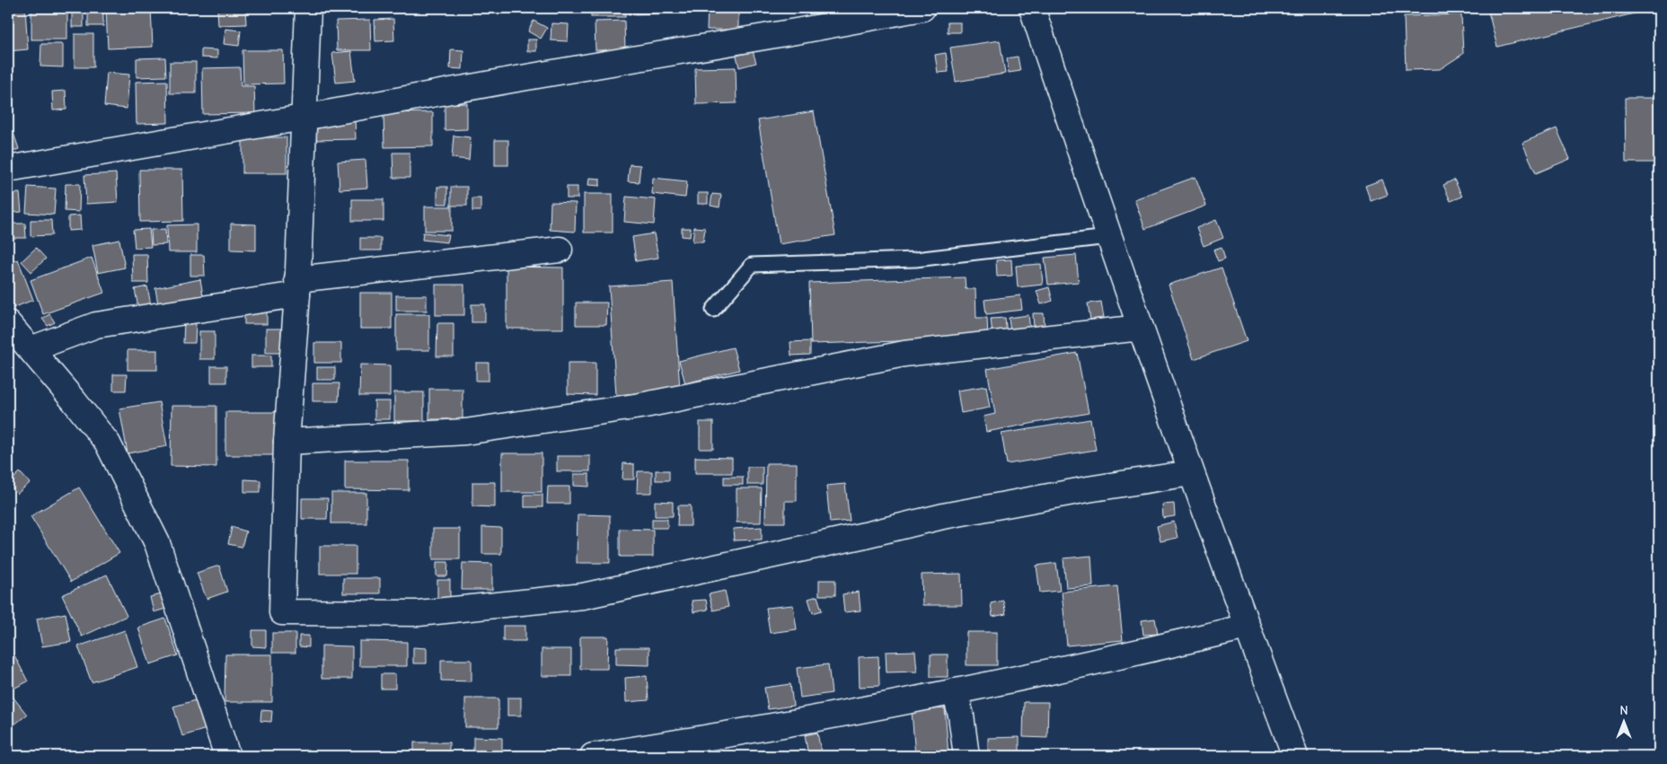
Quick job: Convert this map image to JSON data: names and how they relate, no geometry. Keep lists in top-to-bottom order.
{
  "north": "top"
}
